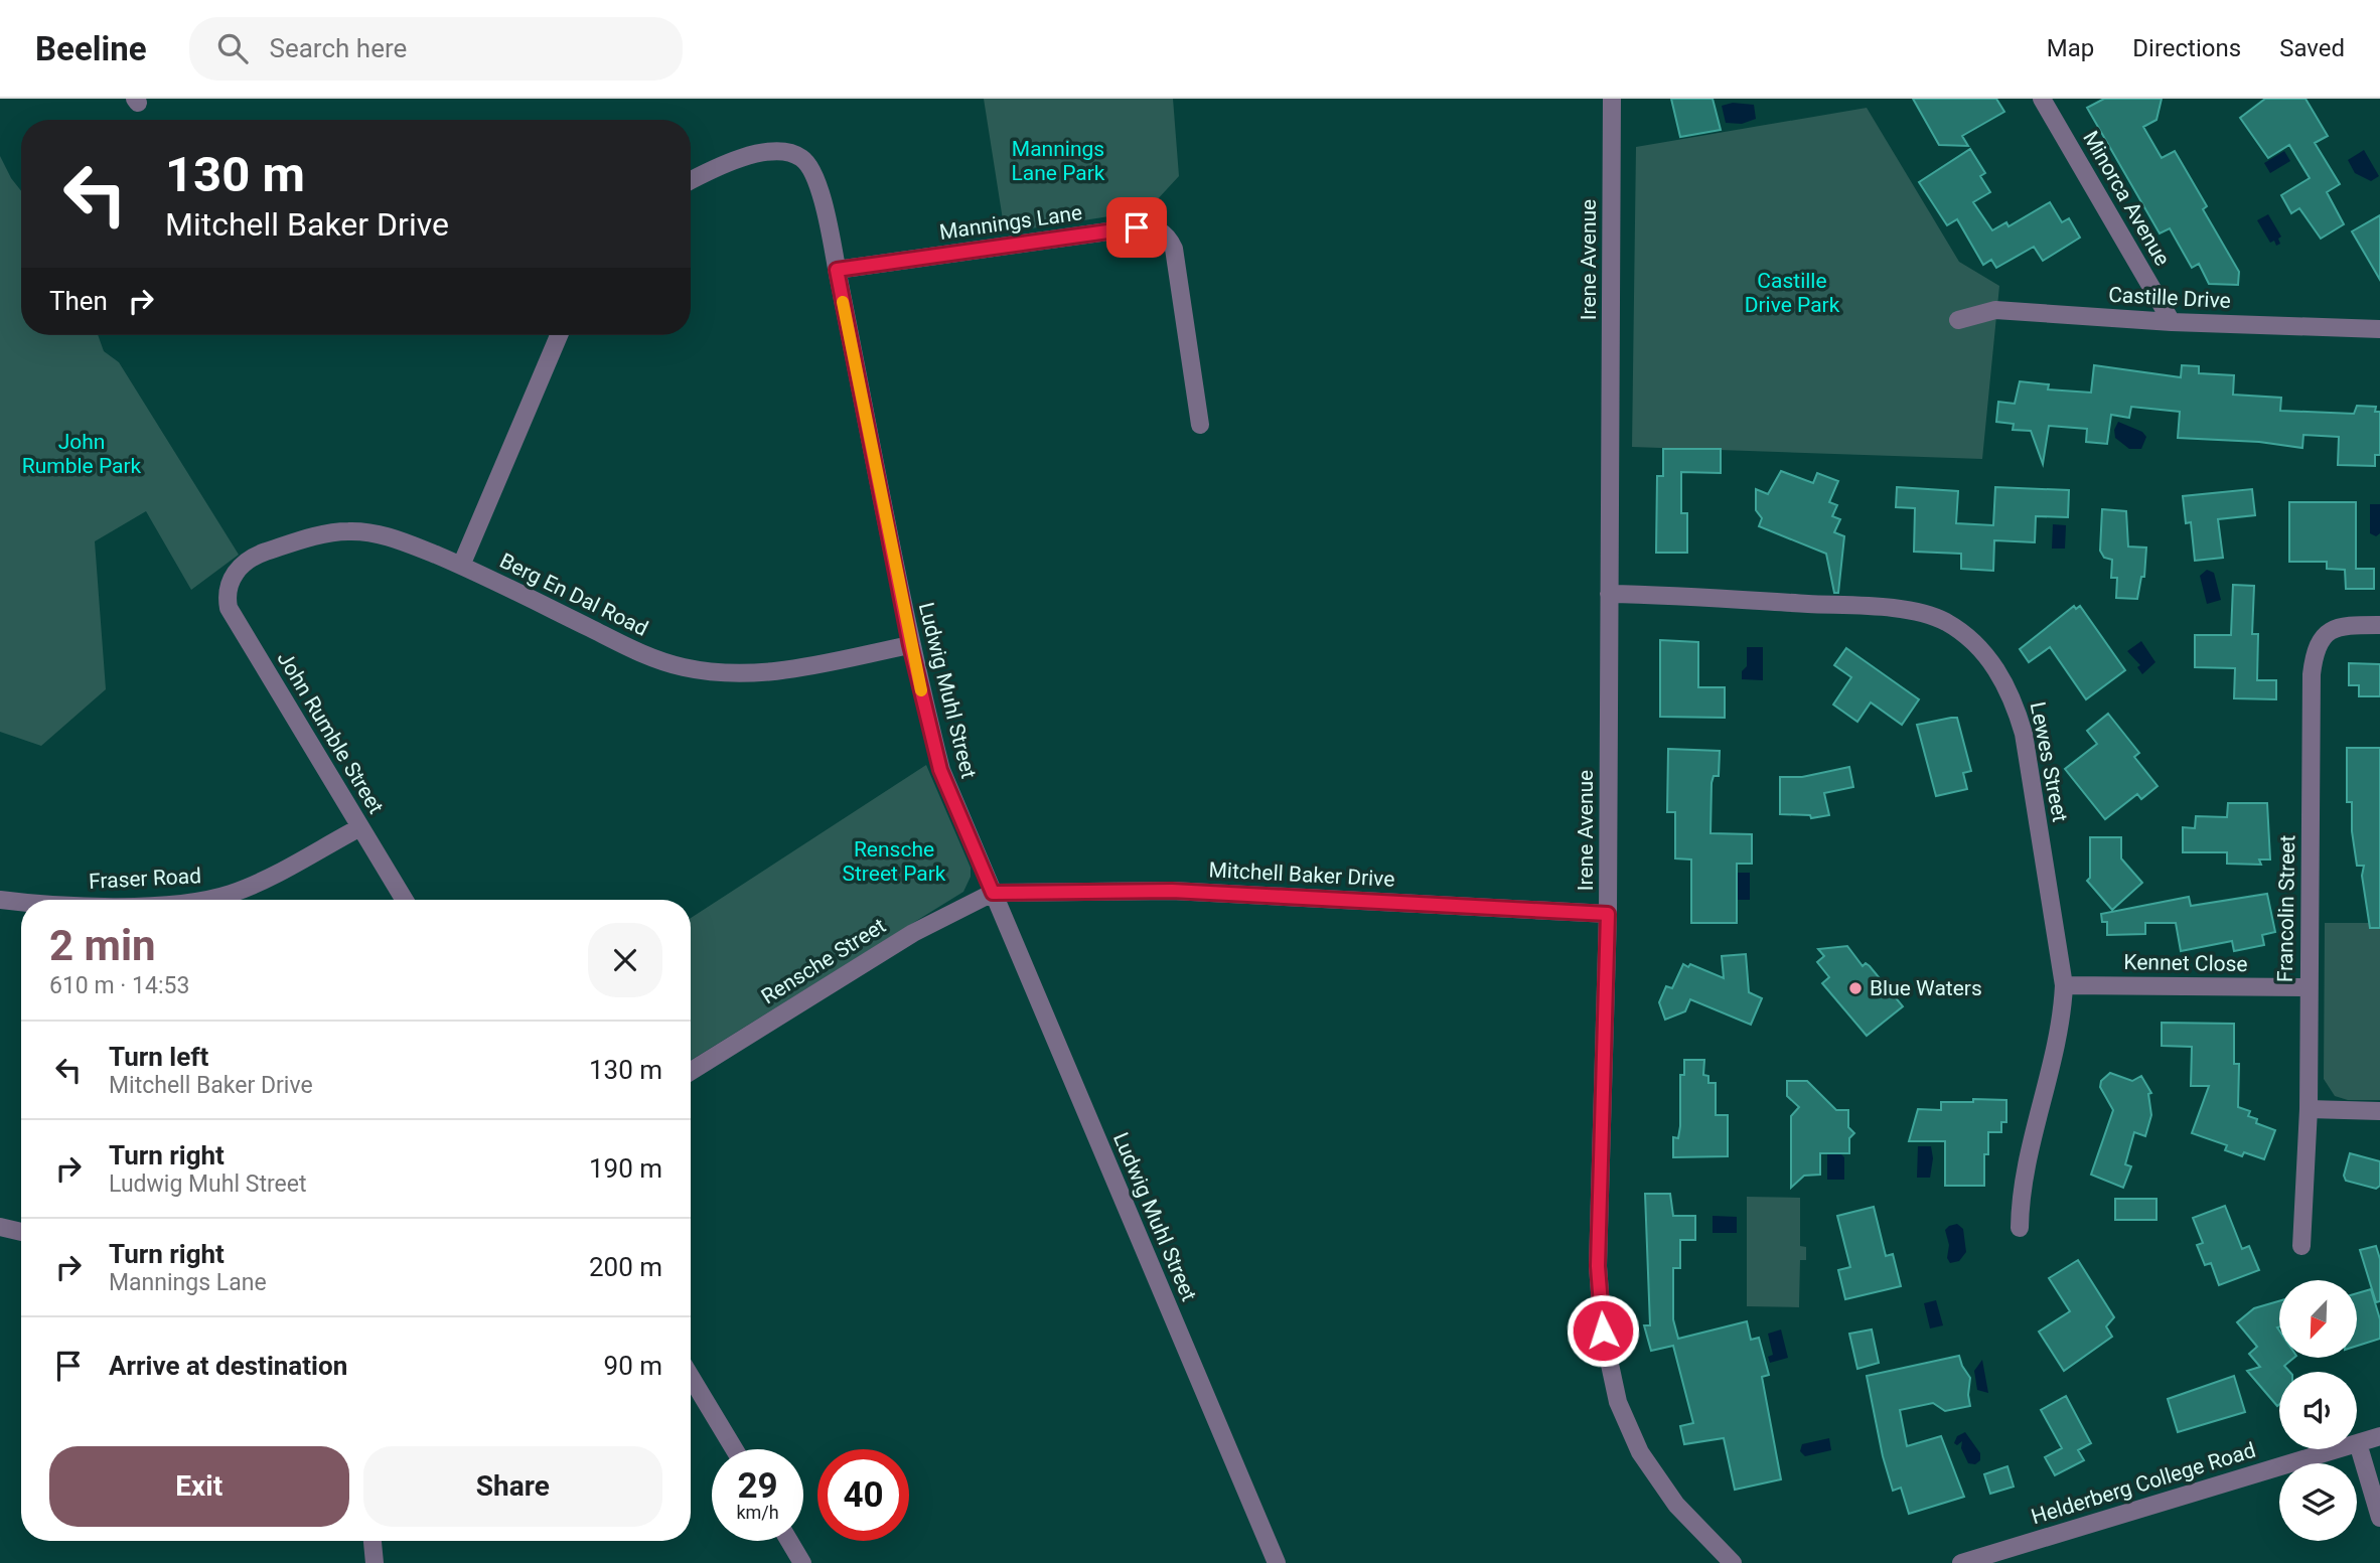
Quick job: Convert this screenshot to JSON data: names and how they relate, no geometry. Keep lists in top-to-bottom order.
{
  "streets": {
    "street": [
      "Minorca Avenue",
      "Mannings Lane",
      "Irene Avenue",
      "Castille Drive",
      "Berg En Dal Road",
      "Ludwig Muhl Street",
      "John Rumble Street",
      "Lewes Street",
      "Mitchell Baker Drive",
      "Fraser Road",
      "Francolin Street",
      "Rensche Street",
      "Kennet Close",
      "Helderberg College Road"
    ]
  },
  "crossings": [
    ["Minorca Avenue", "Castille Drive"],
    ["Mannings Lane", "Ludwig Muhl Street"],
    ["Irene Avenue", "Lewes Street"],
    ["Irene Avenue", "Mitchell Baker Drive"],
    ["Berg En Dal Road", "Ludwig Muhl Street"],
    ["Berg En Dal Road", "John Rumble Street"],
    ["Ludwig Muhl Street", "Mitchell Baker Drive"],
    ["Ludwig Muhl Street", "Rensche Street"],
    ["John Rumble Street", "Fraser Road"],
    ["Lewes Street", "Kennet Close"],
    ["Mitchell Baker Drive", "Rensche Street"],
    ["Francolin Street", "Kennet Close"]
  ],
  "parks": [
    "Mannings Lane Park",
    "Castille Drive Park",
    "John Rumble Park",
    "Rensche Street Park"
  ],
  "places": ["Blue Waters"],
  "north": "bottom left",
  "page": {
    "header": "Beeline",
    "search": "Search here",
    "nav": ["Map", "Directions", "Saved"],
    "turn": ["130 m", "Mitchell Baker Drive"],
    "then": "Then",
    "heading": ["2 min", "610 m · 14:53"],
    "list": [
      {
        "name": "Turn left",
        "note": "Mitchell Baker Drive",
        "value": "130 m"
      },
      {
        "name": "Turn right",
        "note": "Ludwig Muhl Street",
        "value": "190 m"
      },
      {
        "name": "Turn right",
        "note": "Mannings Lane",
        "value": "200 m"
      },
      {
        "name": "Arrive at destination",
        "value": "90 m"
      }
    ],
    "buttons": ["Exit", "Share"],
    "speed": "29 km/h",
    "limit": "40"
  }
}
